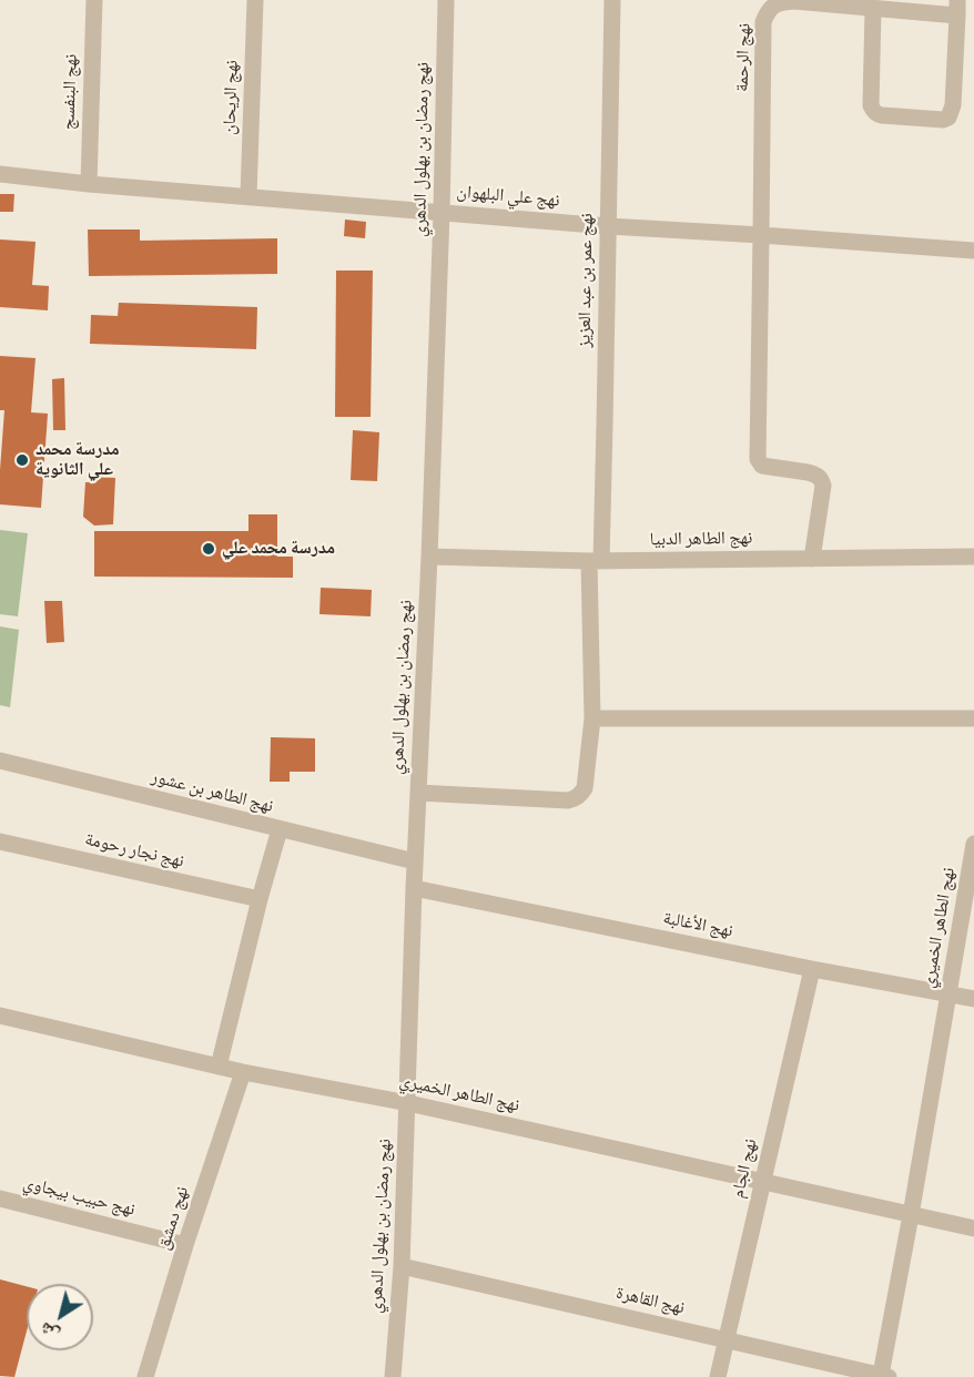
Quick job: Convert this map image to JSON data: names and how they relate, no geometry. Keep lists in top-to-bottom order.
{
  "streets": {
    "street": [
      "نهج الرحمة",
      "نهج البنفسج",
      "نهج الريحان",
      "نهج رمضان بن بهلول الدهري",
      "نهج علي البلهوان",
      "نهج عمر بن عبد العزيز",
      "نهج الطاهر الدبيا",
      "نهج الطاهر بن عشور",
      "نهج نجار رحومة",
      "نهج الأغالبة",
      "نهج الطاهر الخميري",
      "نهج الجام",
      "نهج حبيب بيجاوي",
      "نهج دمشق",
      "نهج القاهرة"
    ]
  },
  "crossings": [
    ["نهج الرحمة", "نهج علي البلهوان"],
    ["نهج البنفسج", "نهج علي البلهوان"],
    ["نهج الريحان", "نهج علي البلهوان"],
    ["نهج رمضان بن بهلول الدهري", "نهج علي البلهوان"],
    ["نهج رمضان بن بهلول الدهري", "نهج عمر بن عبد العزيز"],
    ["نهج رمضان بن بهلول الدهري", "نهج الطاهر الدبيا"],
    ["نهج رمضان بن بهلول الدهري", "نهج الطاهر بن عشور"],
    ["نهج رمضان بن بهلول الدهري", "نهج الأغالبة"],
    ["نهج رمضان بن بهلول الدهري", "نهج الطاهر الخميري"],
    ["نهج رمضان بن بهلول الدهري", "نهج القاهرة"],
    ["نهج علي البلهوان", "نهج عمر بن عبد العزيز"],
    ["نهج عمر بن عبد العزيز", "نهج الطاهر الدبيا"],
    ["نهج الأغالبة", "نهج الطاهر الخميري"],
    ["نهج الأغالبة", "نهج الجام"],
    ["نهج الطاهر الخميري", "نهج الجام"],
    ["نهج الطاهر الخميري", "نهج دمشق"],
    ["نهج الطاهر الخميري", "نهج القاهرة"],
    ["نهج الجام", "نهج القاهرة"],
    ["نهج حبيب بيجاوي", "نهج دمشق"]
  ],
  "places": ["مدرسة محمد علي الثانوية", "مدرسة محمد علي"],
  "north": "bottom left"
}
